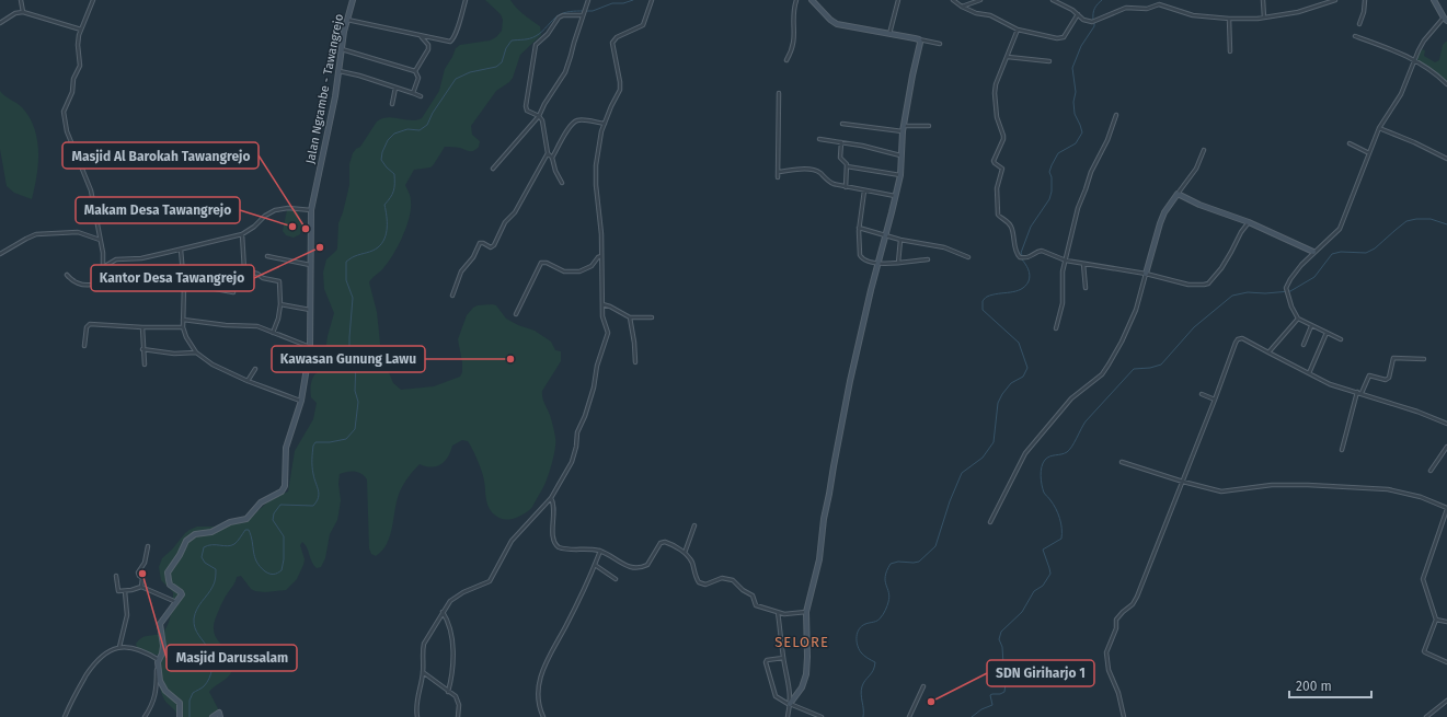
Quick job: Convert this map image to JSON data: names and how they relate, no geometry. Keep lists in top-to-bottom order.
{
  "streets": {
    "street": ["Jalan Ngrambe - Tawangrejo"]
  },
  "districts": ["SELORE"],
  "places": [
    "Makam Desa Tawangrejo",
    "Masjid Al Barokah Tawangrejo",
    "Kantor Desa Tawangrejo",
    "Kawasan Gunung Lawu",
    "Masjid Darussalam",
    "SDN Giriharjo 1"
  ],
  "scale_bar": "200 m"
}
